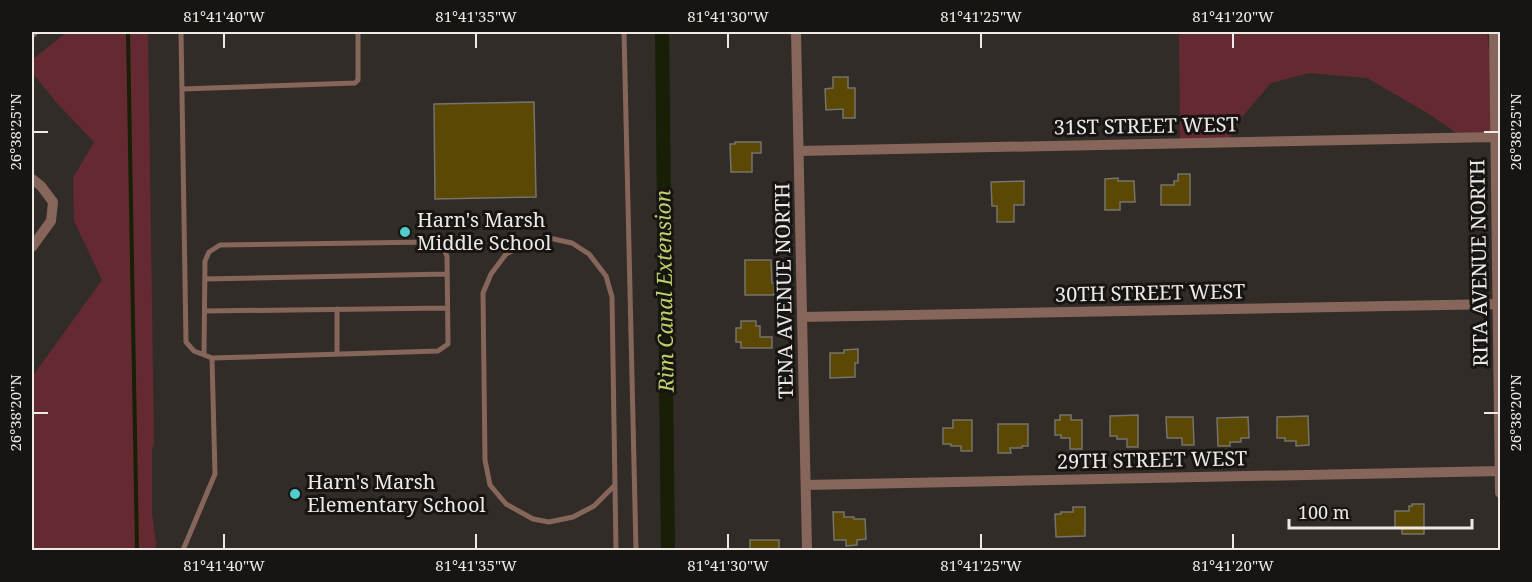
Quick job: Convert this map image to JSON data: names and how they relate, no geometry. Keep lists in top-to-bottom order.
{
  "streets": {
    "street": [
      "31ST STREET WEST",
      "RITA AVENUE NORTH",
      "TENA AVENUE NORTH",
      "30TH STREET WEST",
      "29TH STREET WEST"
    ]
  },
  "crossings": [
    ["31ST STREET WEST", "RITA AVENUE NORTH"],
    ["31ST STREET WEST", "TENA AVENUE NORTH"],
    ["RITA AVENUE NORTH", "30TH STREET WEST"],
    ["RITA AVENUE NORTH", "29TH STREET WEST"],
    ["TENA AVENUE NORTH", "30TH STREET WEST"],
    ["TENA AVENUE NORTH", "29TH STREET WEST"]
  ],
  "water": ["Rim Canal Extension"],
  "places": ["Harn's Marsh Middle School", "Harn's Marsh Elementary School"],
  "scale_bar": "100 m",
  "coordinates": [
    "81°41'40\"W",
    "81°41'35\"W",
    "81°41'30\"W",
    "81°41'25\"W",
    "81°41'20\"W",
    "26°38'25\"N",
    "26°38'20\"N"
  ]
}
